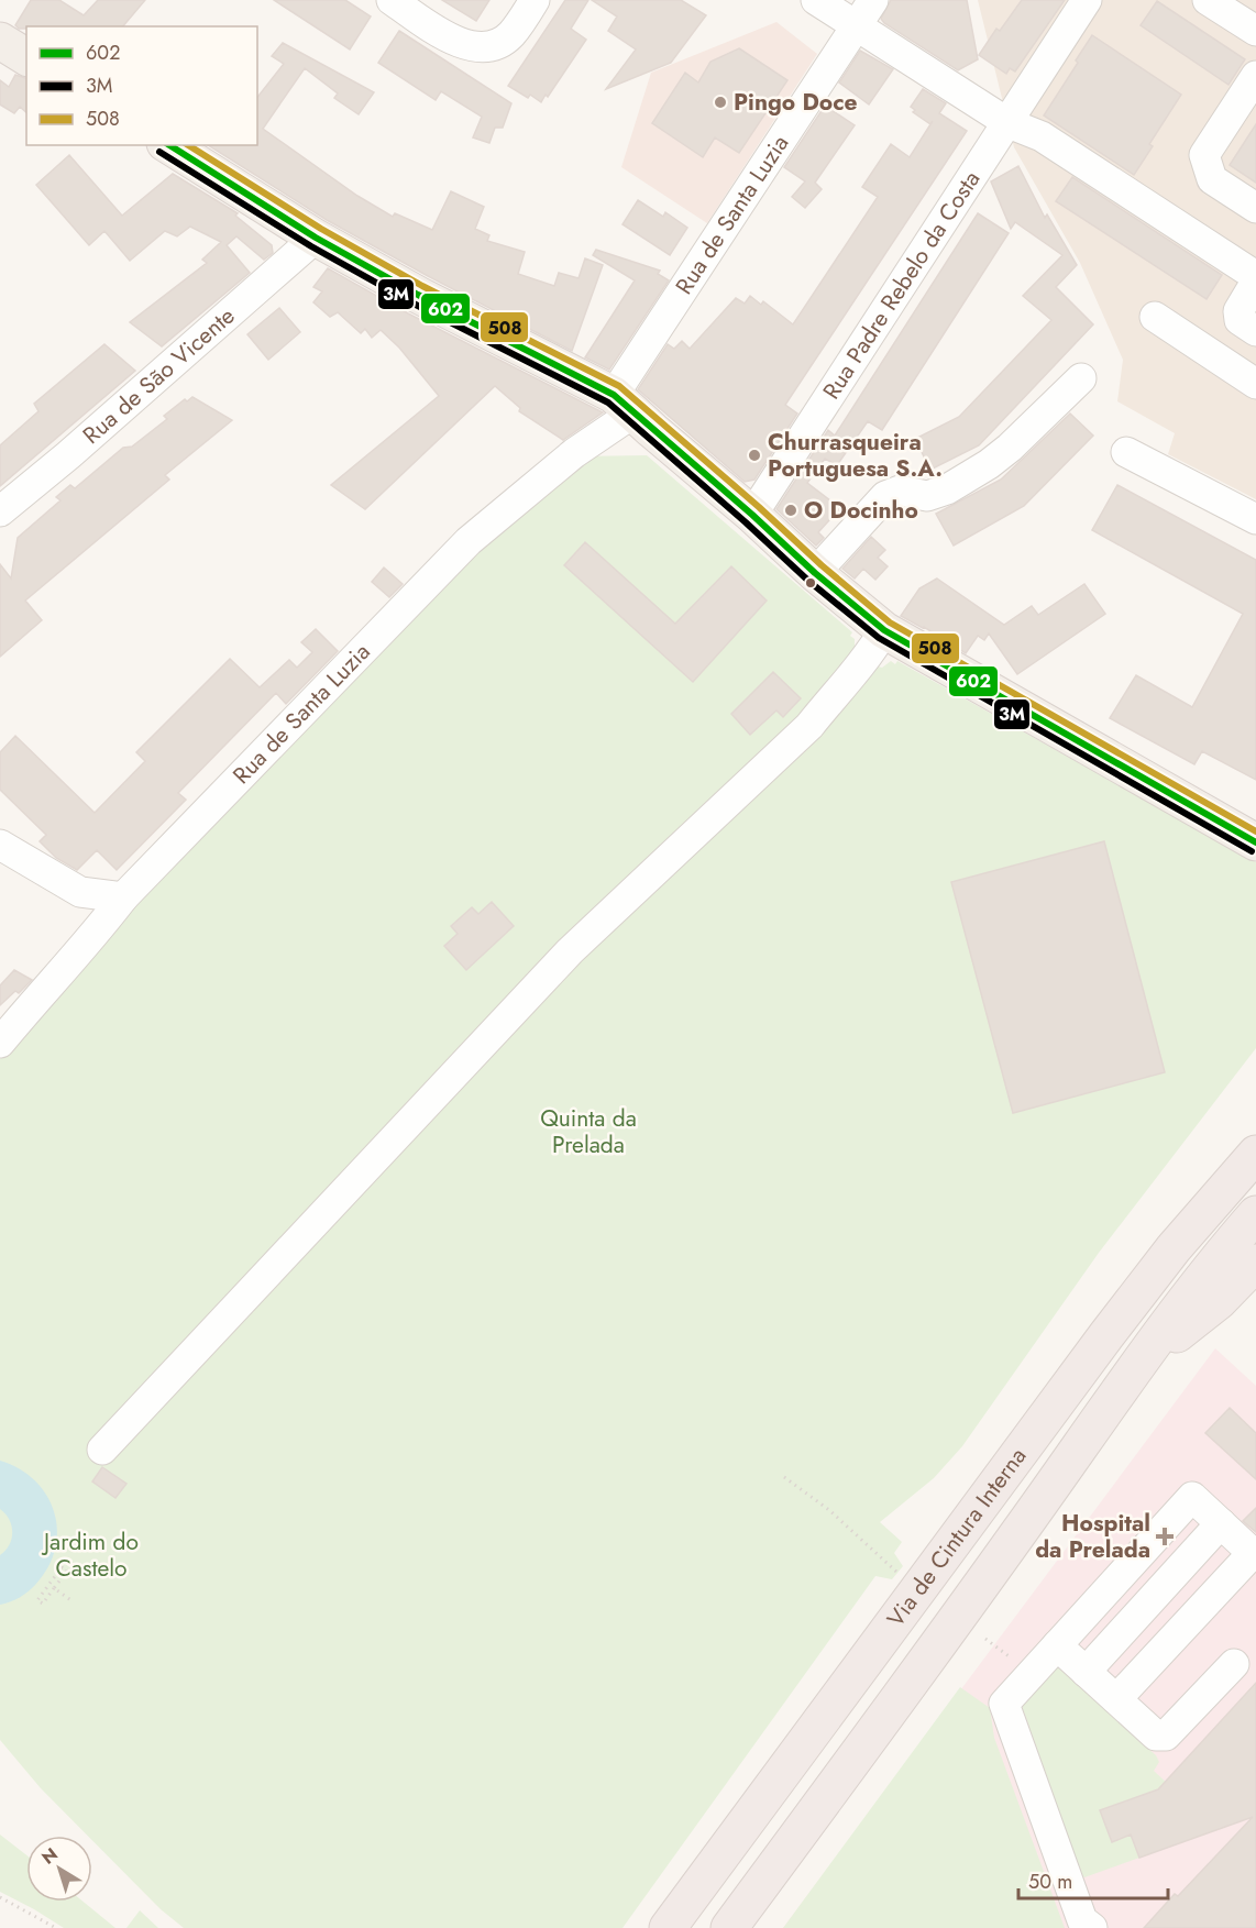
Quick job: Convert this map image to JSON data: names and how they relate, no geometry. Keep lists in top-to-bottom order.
{
  "streets": {
    "highway": ["Via de Cintura Interna"],
    "street": ["Rua de Santa Luzia", "Rua Padre Rebelo da Costa", "Rua de São Vicente"]
  },
  "parks": ["Quinta da Prelada", "Jardim do Castelo"],
  "places": {
    "other": ["Pingo Doce", "Churrasqueira Portuguesa S.A.", "O Docinho"],
    "health": ["Hospital da Prelada"]
  },
  "lines": ["transit line 602", "transit line 508", "transit line 3M"],
  "legend": ["602", "3M", "508"],
  "scale_bar": "50 m",
  "north": "top left"
}
